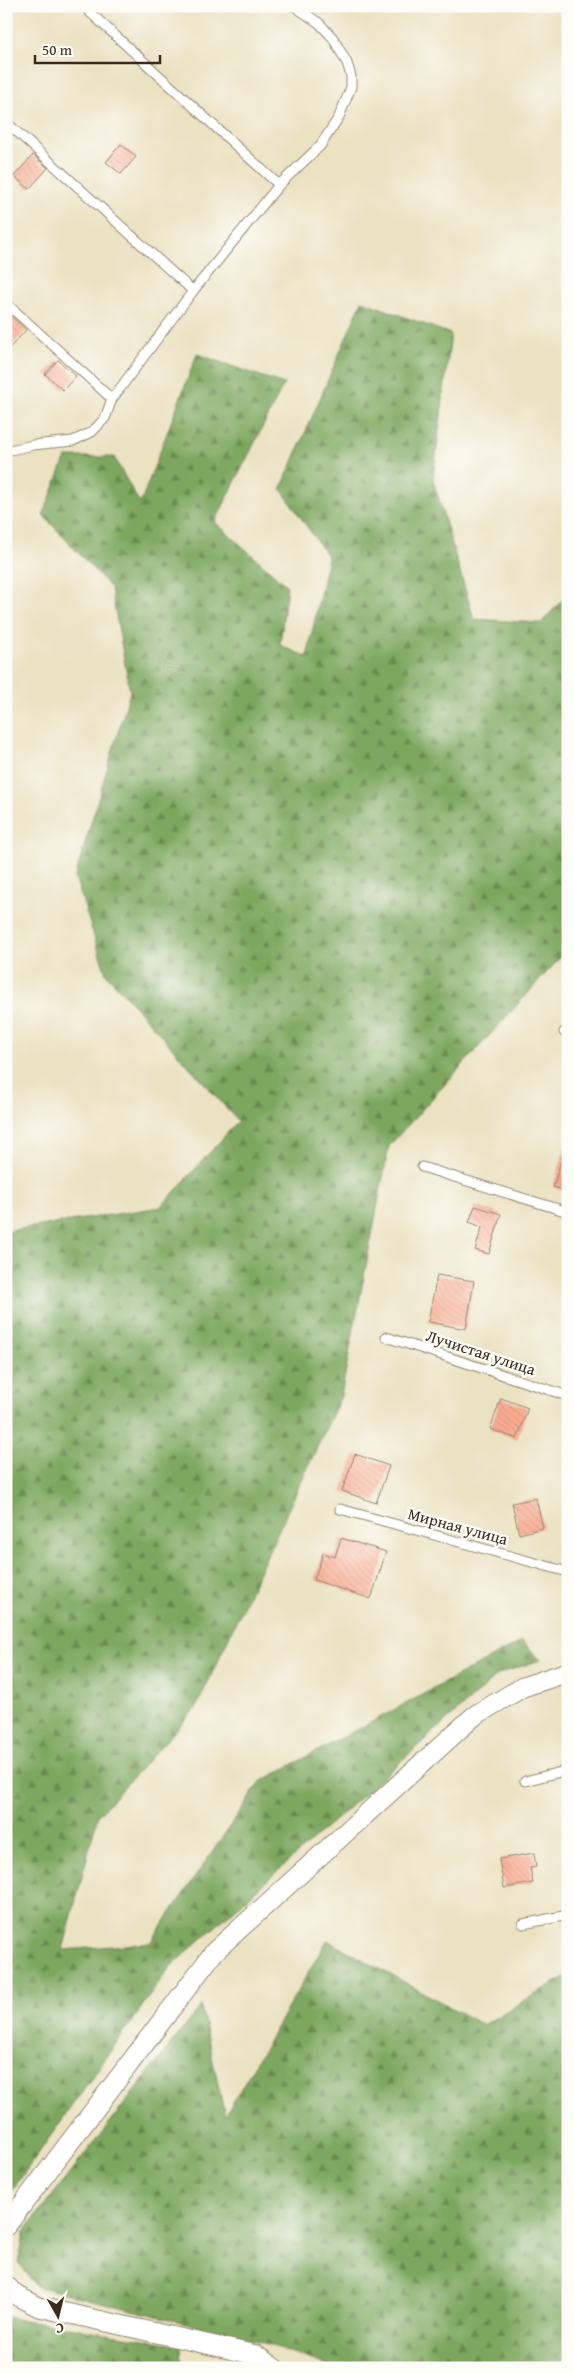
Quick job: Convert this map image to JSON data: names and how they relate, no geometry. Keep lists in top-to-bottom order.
{
  "streets": {
    "lane": ["Лучистая улица", "Мирная улица"]
  },
  "scale_bar": "50 m",
  "north": "bottom"
}
